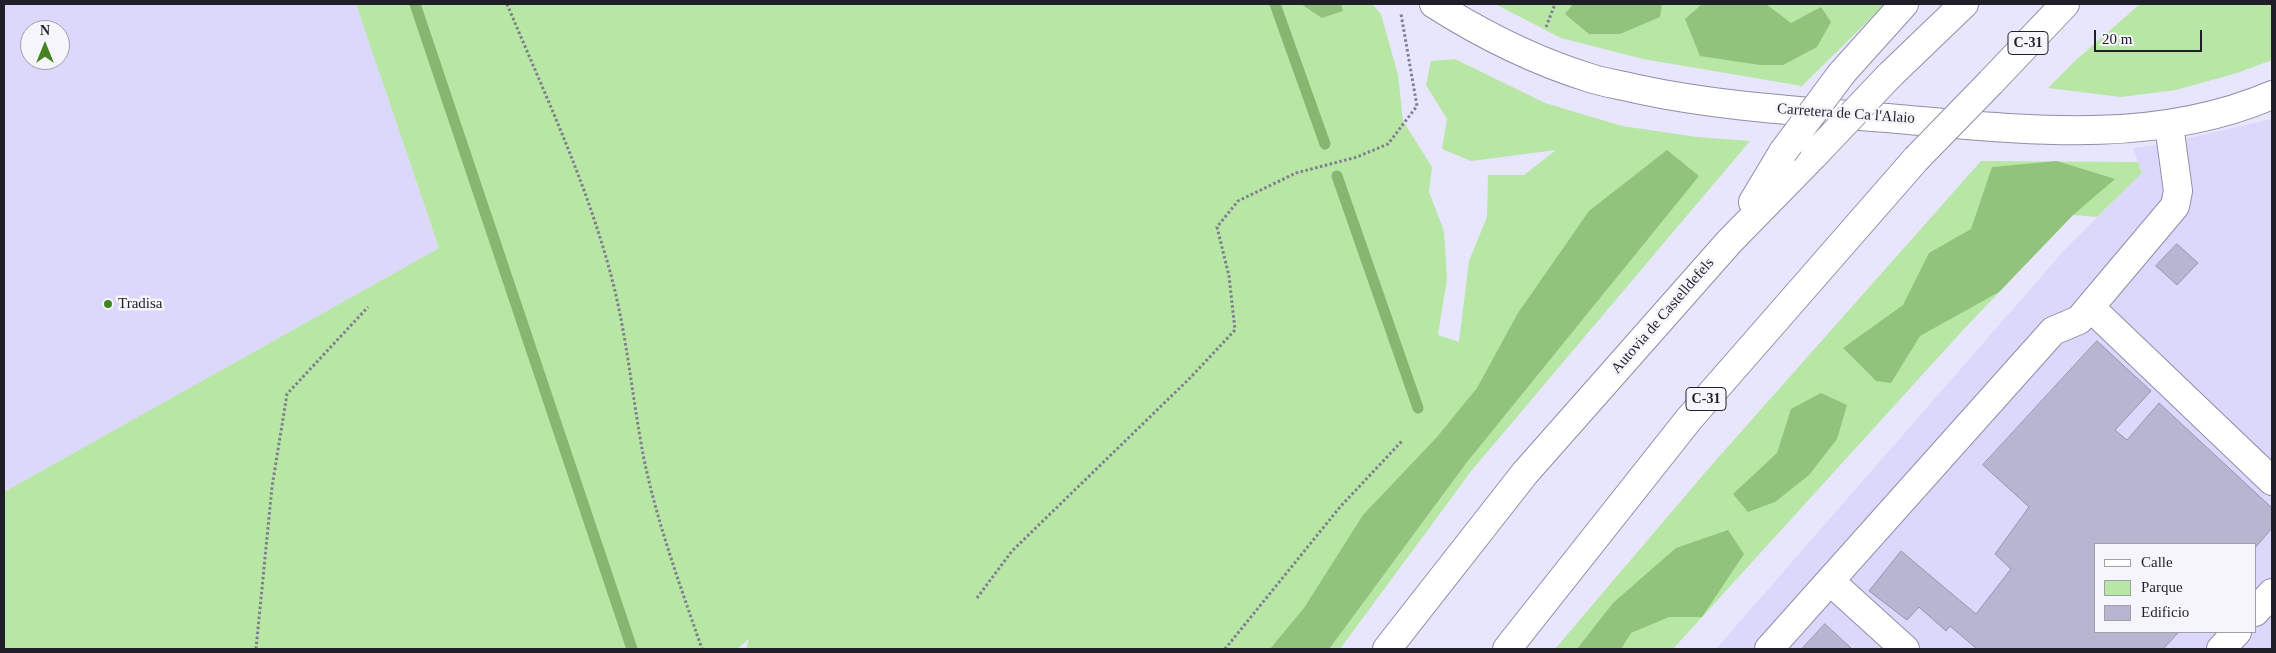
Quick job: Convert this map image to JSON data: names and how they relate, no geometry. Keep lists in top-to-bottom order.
{
  "streets": {
    "main road": ["C-31", "Carretera de Ca l'Alaio", "Autovia de Castelldefels"]
  },
  "places": ["Tradisa"],
  "legend": ["Calle", "Parque", "Edificio"],
  "scale_bar": "20 m",
  "north": "top"
}
